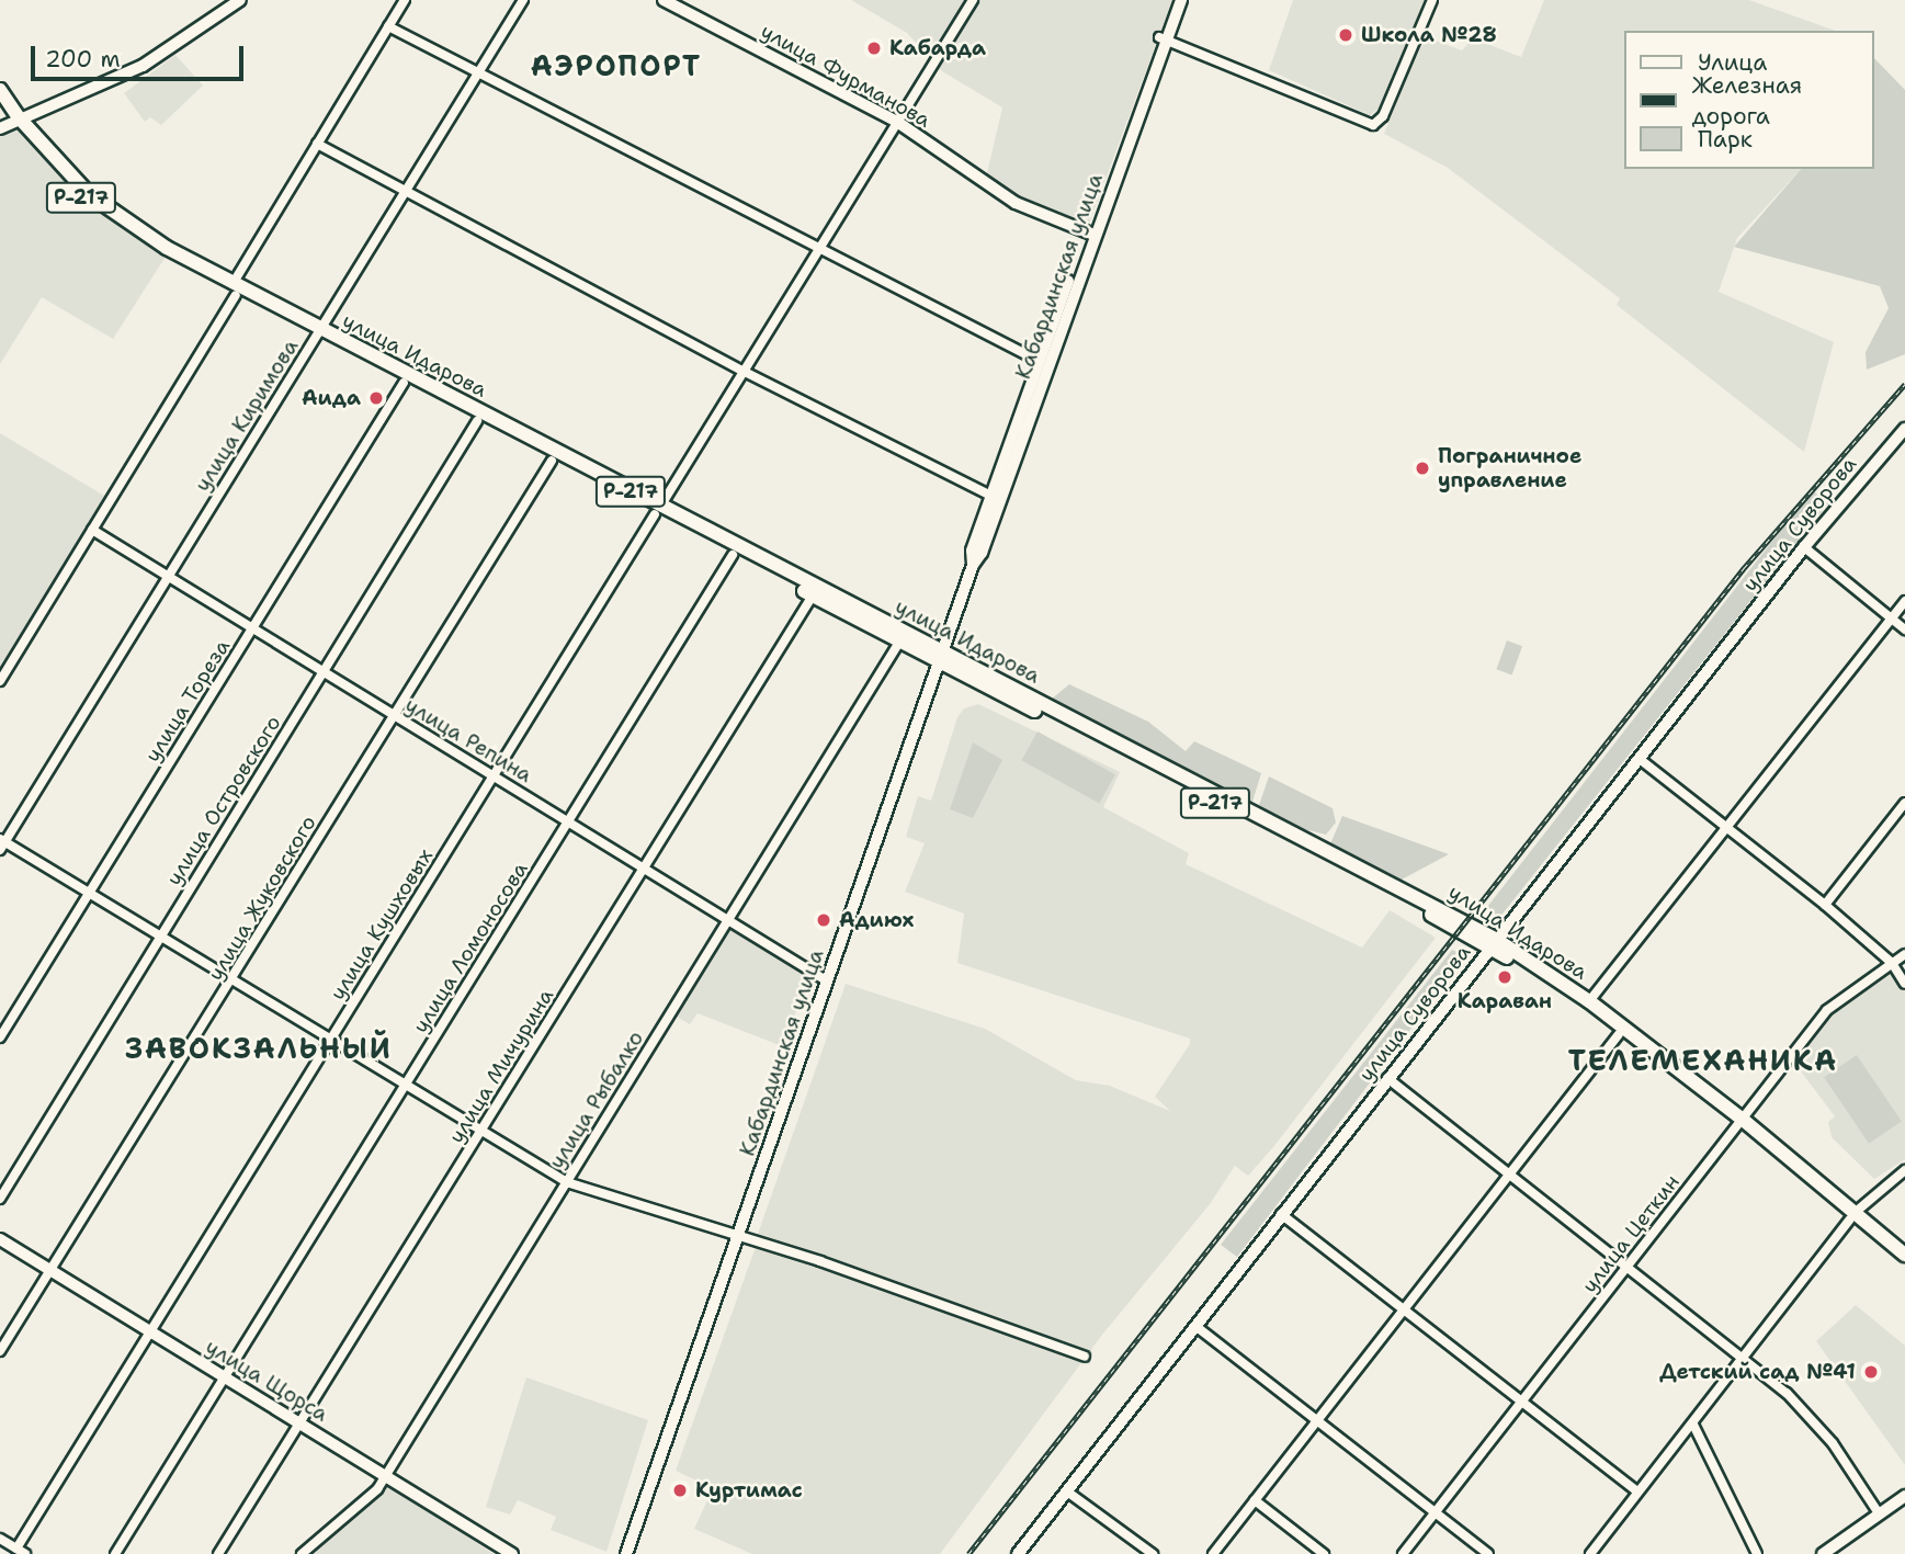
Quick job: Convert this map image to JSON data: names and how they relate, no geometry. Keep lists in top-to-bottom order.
{
  "streets": {
    "main road": [
      "улица Фурманова",
      "Р-217",
      "Кабардинская улица",
      "улица Идарова",
      "улица Суворова",
      "улица Щорса"
    ],
    "street": [
      "улица Киримова",
      "улица Тореза",
      "улица Репина",
      "улица Островского",
      "улица Жуковского",
      "улица Кушховых",
      "улица Ломоносова",
      "улица Мичурина",
      "улица Рыбалко",
      "улица Цеткин"
    ]
  },
  "crossings": [
    ["улица Фурманова", "Кабардинская улица"],
    ["улица Фурманова", "улица Кушховых"],
    ["Кабардинская улица", "улица Идарова"],
    ["Кабардинская улица", "улица Репина"],
    ["улица Идарова", "улица Киримова"],
    ["улица Идарова", "улица Суворова"],
    ["улица Идарова", "улица Тореза"],
    ["улица Идарова", "улица Островского"],
    ["улица Идарова", "улица Жуковского"],
    ["улица Идарова", "улица Кушховых"],
    ["улица Идарова", "улица Ломоносова"],
    ["улица Идарова", "улица Мичурина"],
    ["улица Идарова", "улица Рыбалко"],
    ["улица Идарова", "улица Цеткин"],
    ["улица Киримова", "улица Репина"],
    ["улица Тореза", "улица Репина"],
    ["улица Репина", "улица Островского"],
    ["улица Репина", "улица Жуковского"],
    ["улица Репина", "улица Кушховых"],
    ["улица Репина", "улица Ломоносова"],
    ["улица Репина", "улица Мичурина"],
    ["улица Репина", "улица Рыбалко"],
    ["улица Жуковского", "улица Щорса"],
    ["улица Кушховых", "улица Щорса"],
    ["улица Ломоносова", "улица Щорса"],
    ["улица Мичурина", "улица Щорса"],
    ["улица Рыбалко", "улица Щорса"]
  ],
  "districts": ["АЭРОПОРТ", "ЗАВОКЗАЛЬНЫЙ", "ТЕЛЕМЕХАНИКА"],
  "places": [
    "Школа №28",
    "Кабарда",
    "Аида",
    "Пограничное управление",
    "Адиюх",
    "Караван",
    "Детский сад №41",
    "Куртимас"
  ],
  "legend": ["Улица", "Железная дорога", "Парк"],
  "scale_bar": "200 m"
}
